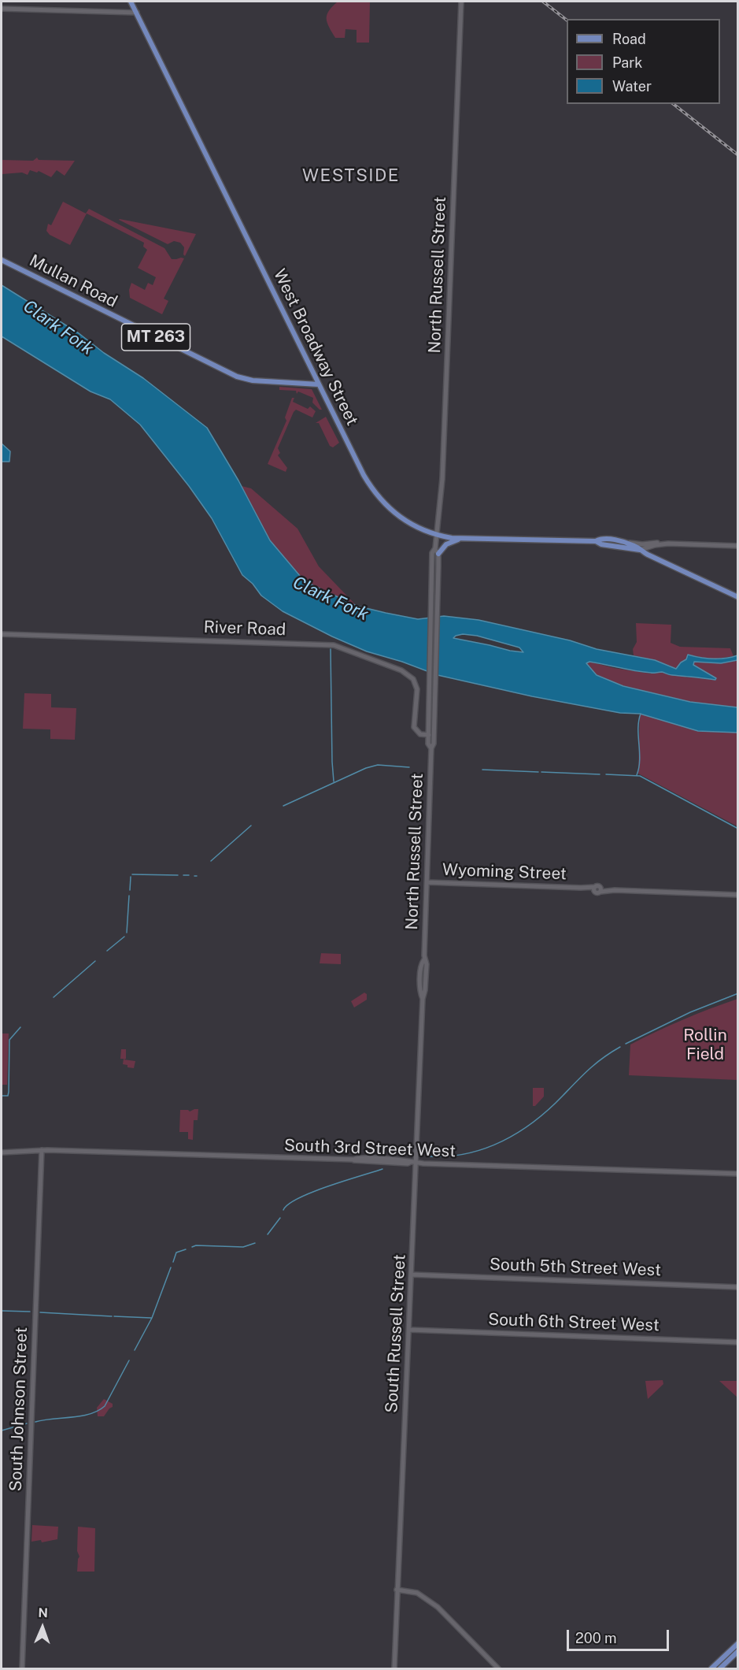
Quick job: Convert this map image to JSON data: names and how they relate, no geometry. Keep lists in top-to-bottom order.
{
  "streets": {
    "main road": ["Mullan Road", "MT 263", "West Broadway Street"],
    "street": [
      "North Russell Street",
      "River Road",
      "Wyoming Street",
      "South 3rd Street West",
      "South 5th Street West",
      "South 6th Street West",
      "South Russell Street",
      "South Johnson Street"
    ]
  },
  "crossings": [
    ["North Russell Street", "West Broadway Street"],
    ["North Russell Street", "River Road"],
    ["North Russell Street", "Wyoming Street"],
    ["North Russell Street", "South Russell Street"],
    ["Mullan Road", "West Broadway Street"],
    ["South 3rd Street West", "South Russell Street"],
    ["South 3rd Street West", "South Johnson Street"],
    ["South 5th Street West", "South Russell Street"],
    ["South 6th Street West", "South Russell Street"]
  ],
  "districts": ["WESTSIDE"],
  "water": ["Clark Fork"],
  "parks": ["Rollin Field"],
  "legend": ["Road", "Park", "Water"],
  "scale_bar": "200 m",
  "north": "top"
}
